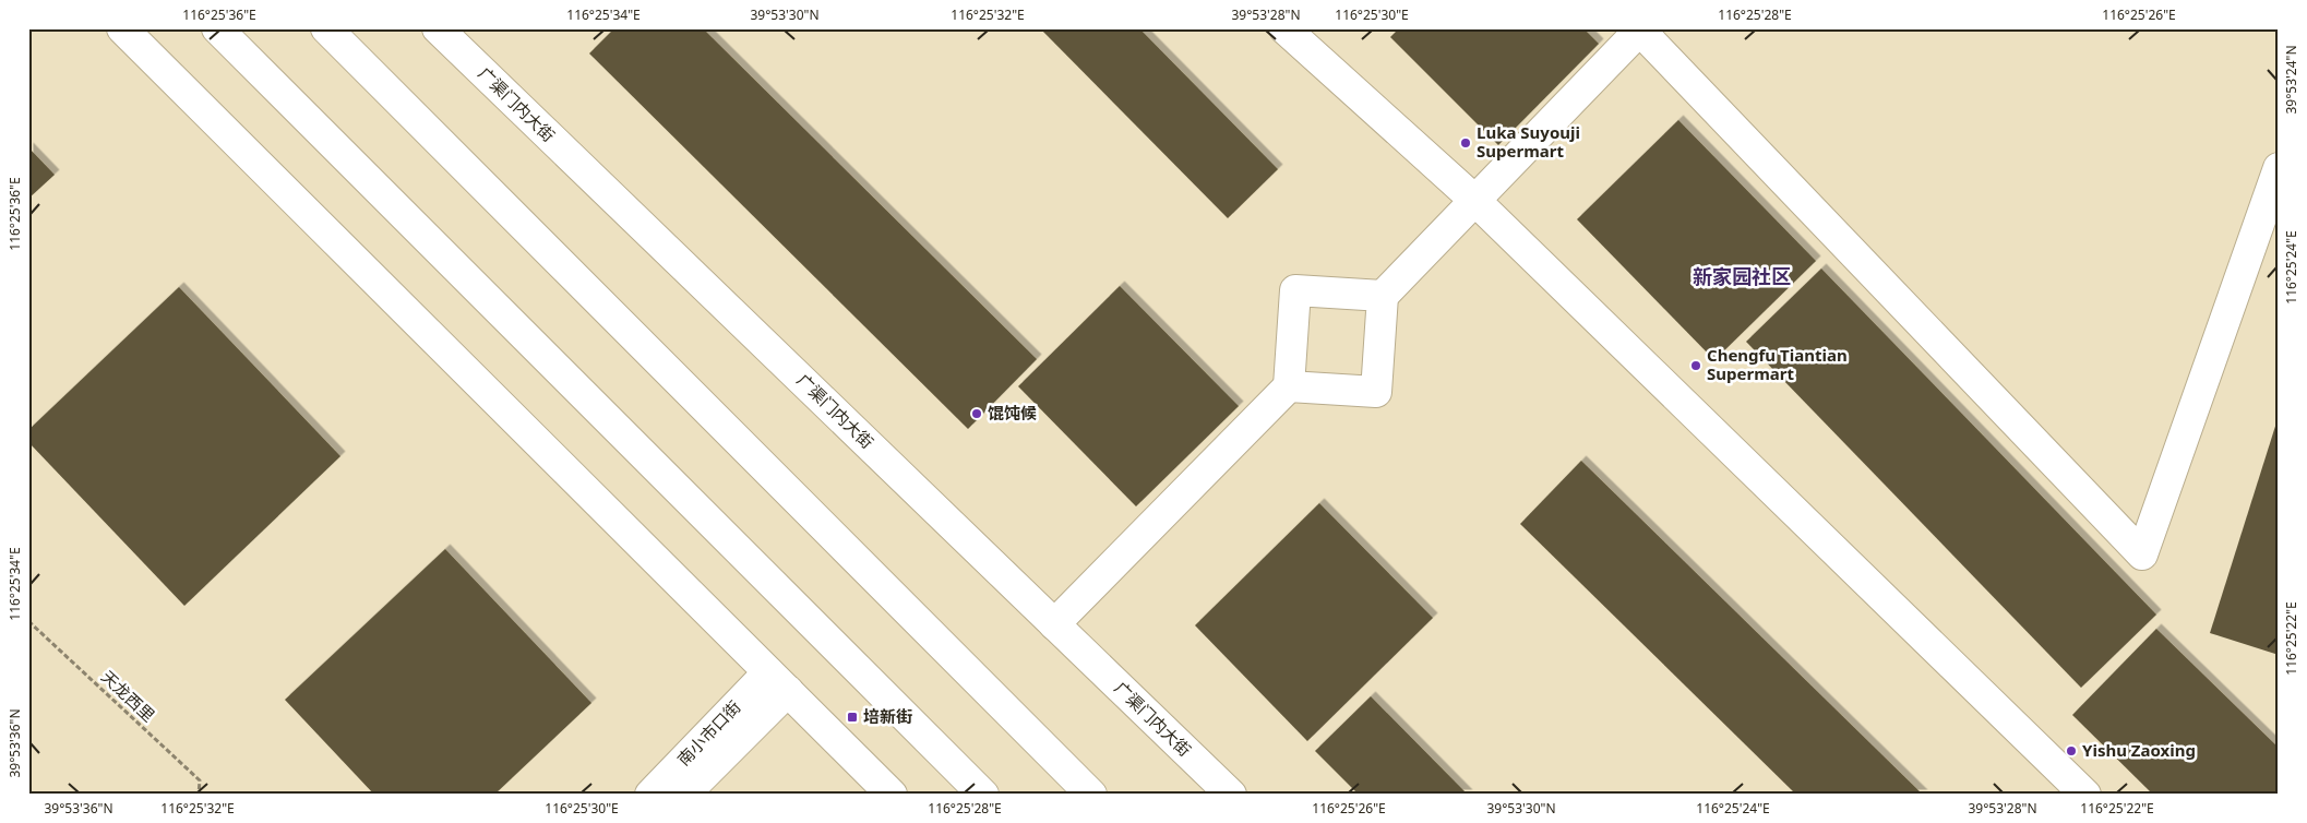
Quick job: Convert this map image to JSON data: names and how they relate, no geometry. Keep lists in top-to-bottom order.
{
  "streets": {
    "street": ["广渠门内大街", "南小市口街"],
    "path": ["天龙西里"]
  },
  "districts": ["新家园社区"],
  "places": {
    "other": [
      "Luka Suyouji Supermart",
      "Chengfu Tiantian Supermart",
      "馄饨候",
      "Yishu Zaoxing"
    ],
    "transit": ["培新街"]
  },
  "coordinates": [
    "116°25'36\"E",
    "116°25'34\"E",
    "39°53'30\"N",
    "116°25'32\"E",
    "39°53'28\"N",
    "116°25'30\"E",
    "116°25'28\"E",
    "116°25'26\"E",
    "39°53'24\"N",
    "116°25'24\"E",
    "116°25'22\"E",
    "39°53'36\"N"
  ]
}
